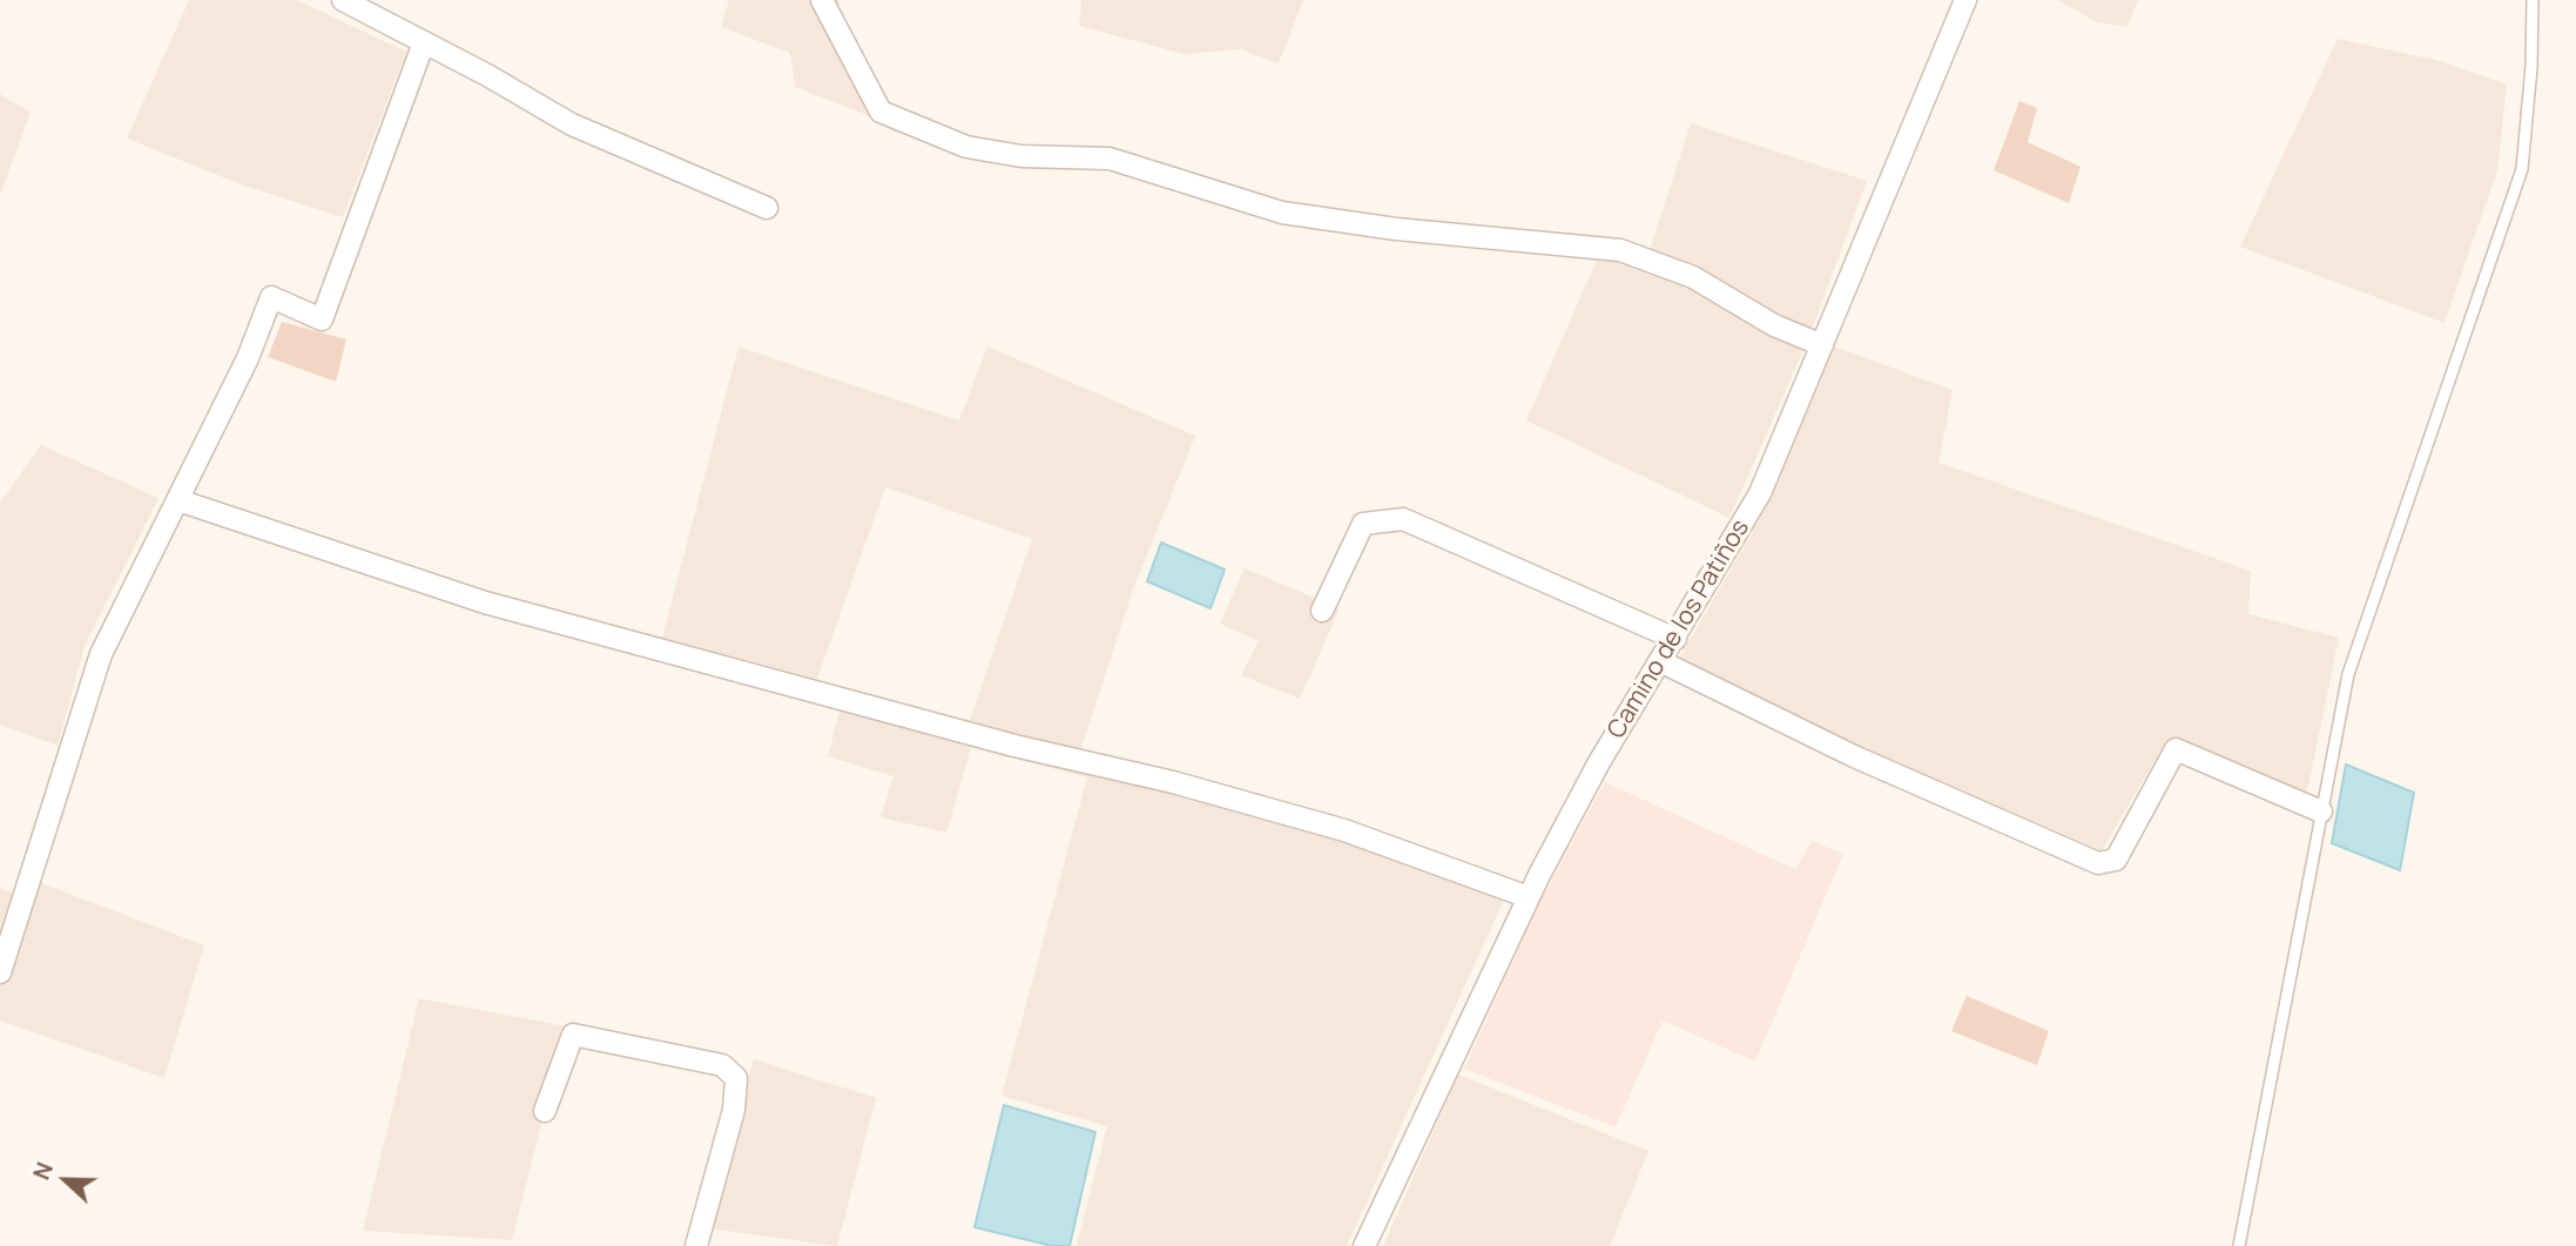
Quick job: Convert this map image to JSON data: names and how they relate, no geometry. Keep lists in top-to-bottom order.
{
  "streets": {
    "street": ["Camino de los Patiños"]
  },
  "north": "left"
}
